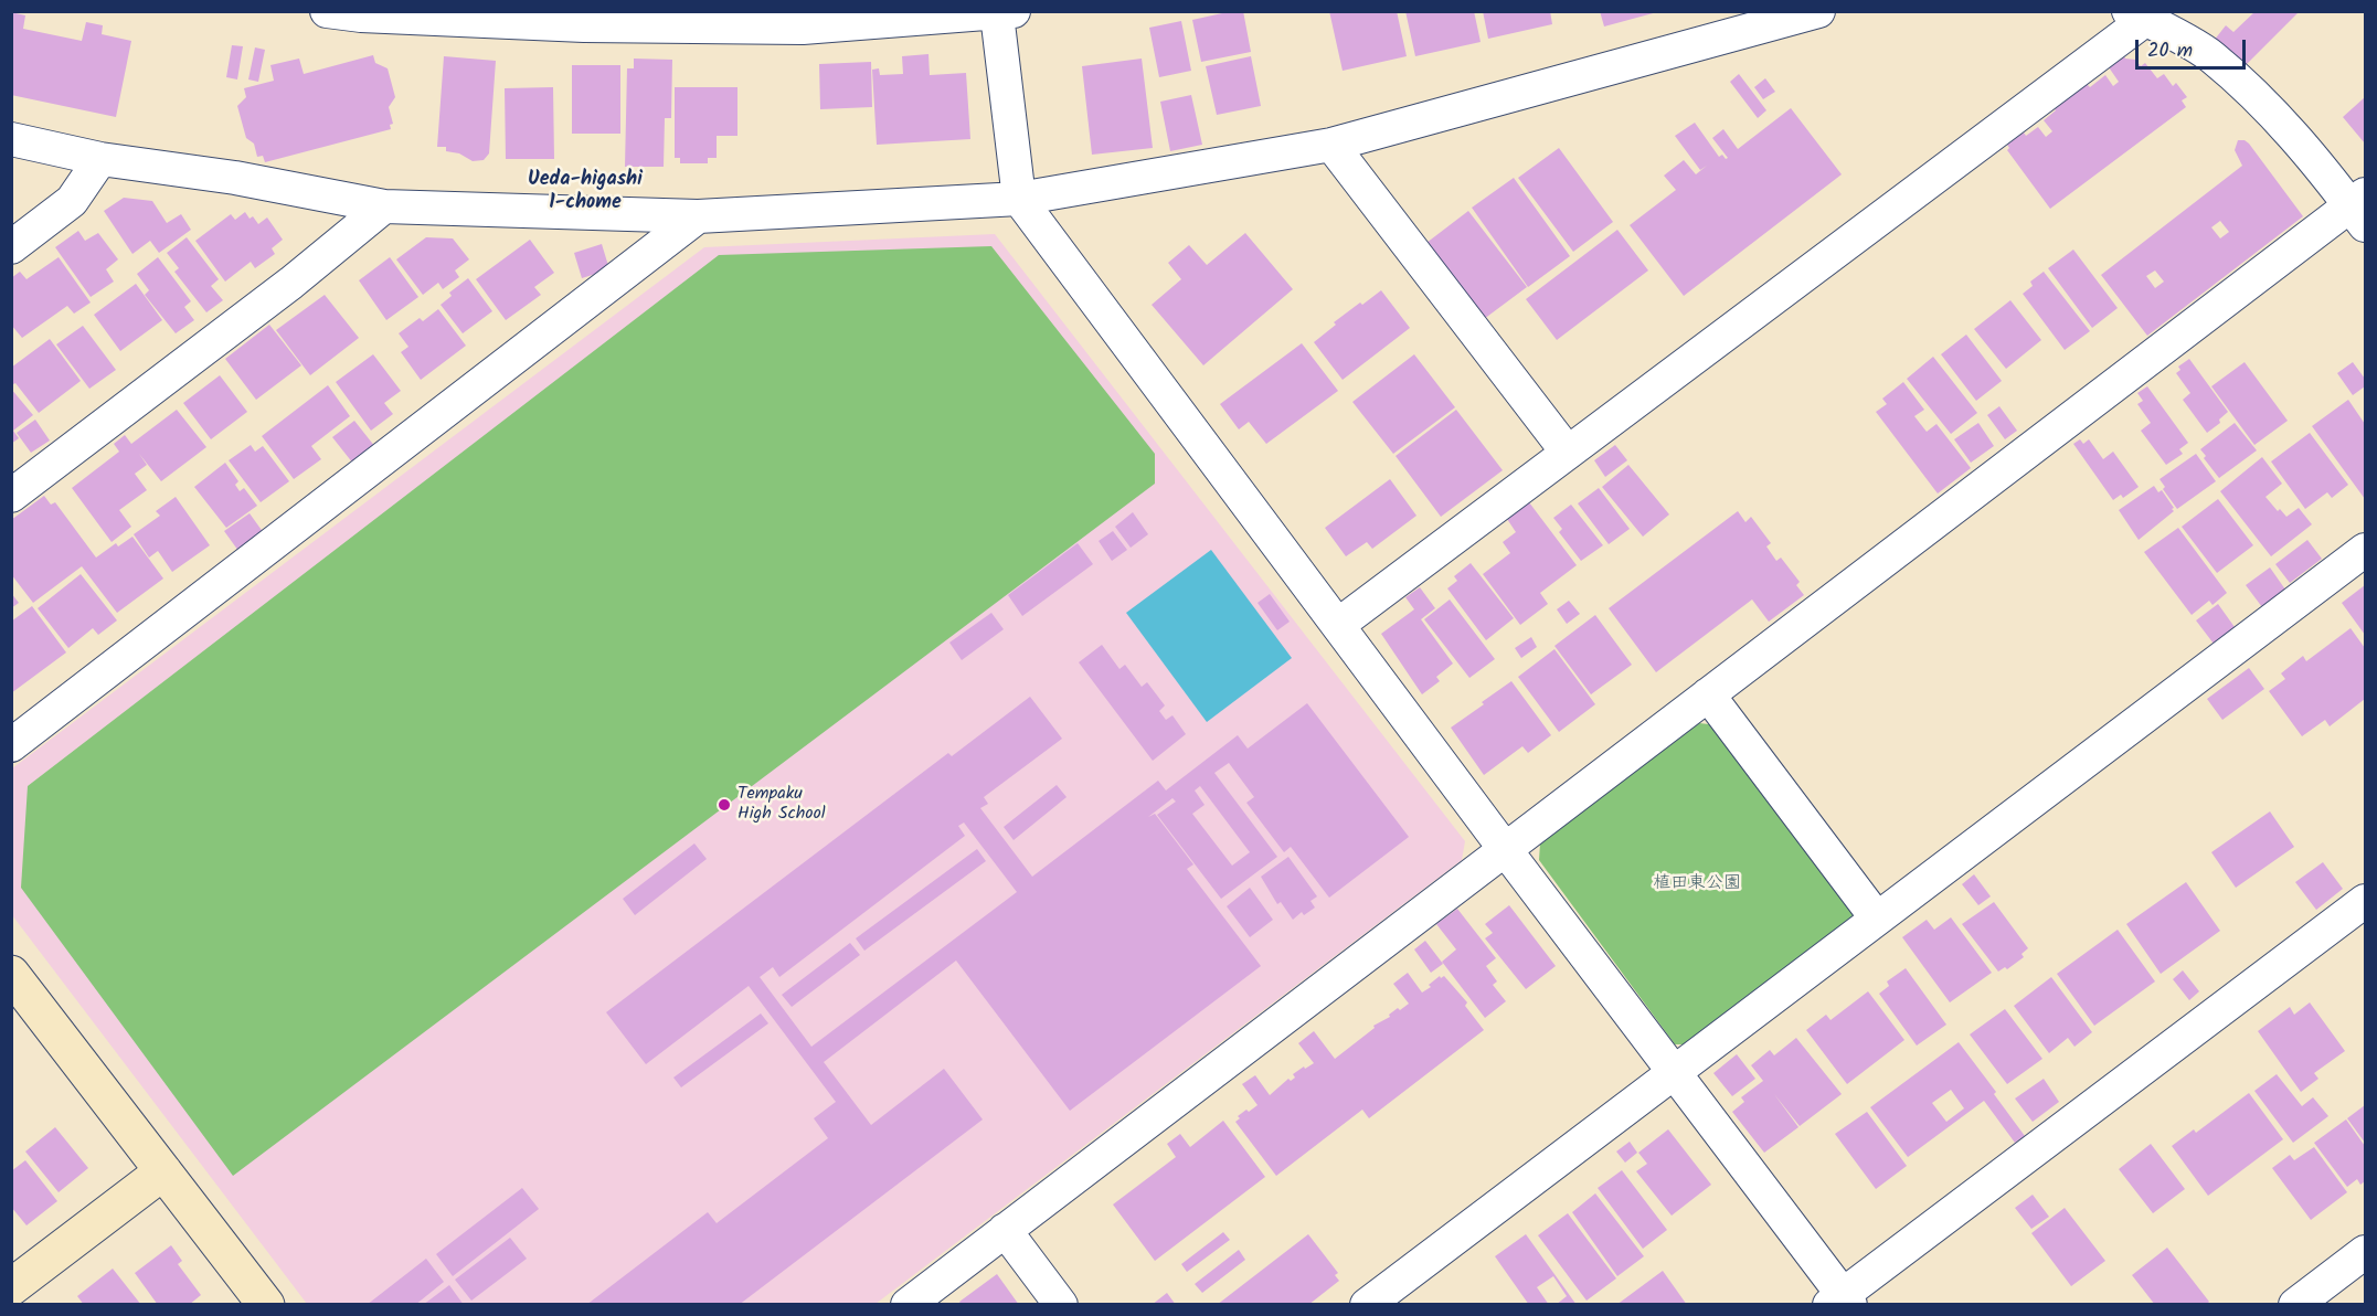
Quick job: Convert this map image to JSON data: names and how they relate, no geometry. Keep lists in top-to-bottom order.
{
  "districts": ["Ueda-higashi 1-chome"],
  "parks": ["植田東公園"],
  "places": ["Tempaku High School"],
  "scale_bar": "20 m"
}
